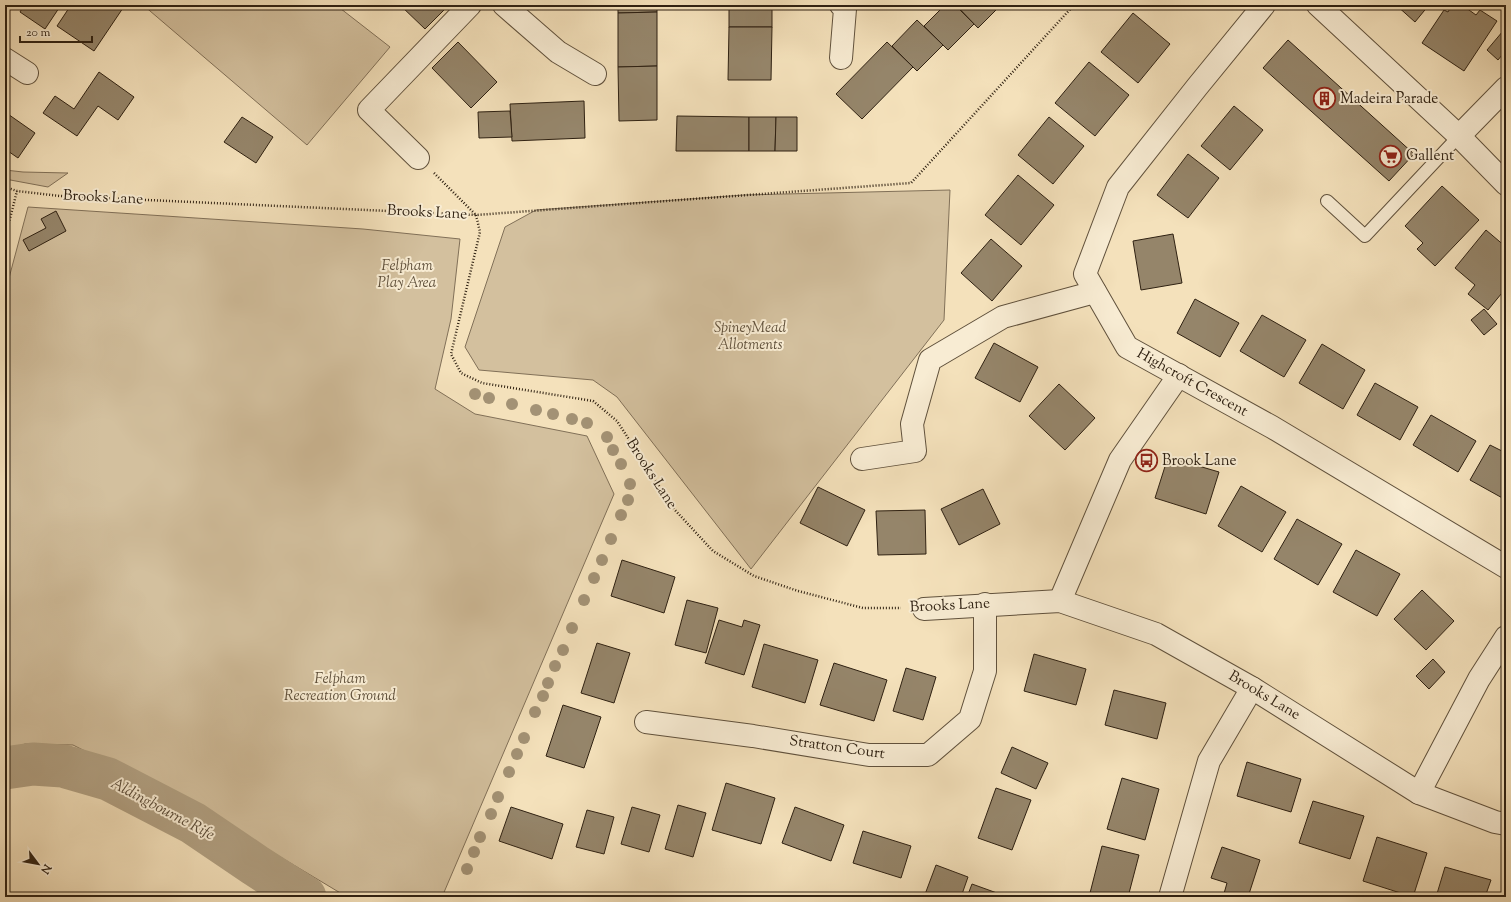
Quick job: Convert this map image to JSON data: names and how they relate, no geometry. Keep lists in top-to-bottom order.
{
  "streets": {
    "street": ["Brooks Lane", "Highcroft Crescent", "Stratton Court"]
  },
  "crossings": [
    ["Brooks Lane", "Stratton Court"]
  ],
  "water": ["Aldingbourne Rife"],
  "parks": ["Felpham Play Area", "SpineyMead Allotments", "Felpham Recreation Ground"],
  "places": {
    "building": ["Madeira Parade"],
    "supermarket": ["Gallent"],
    "bus stop": ["Brook Lane"]
  },
  "scale_bar": "20 m",
  "north": "bottom right"
}
